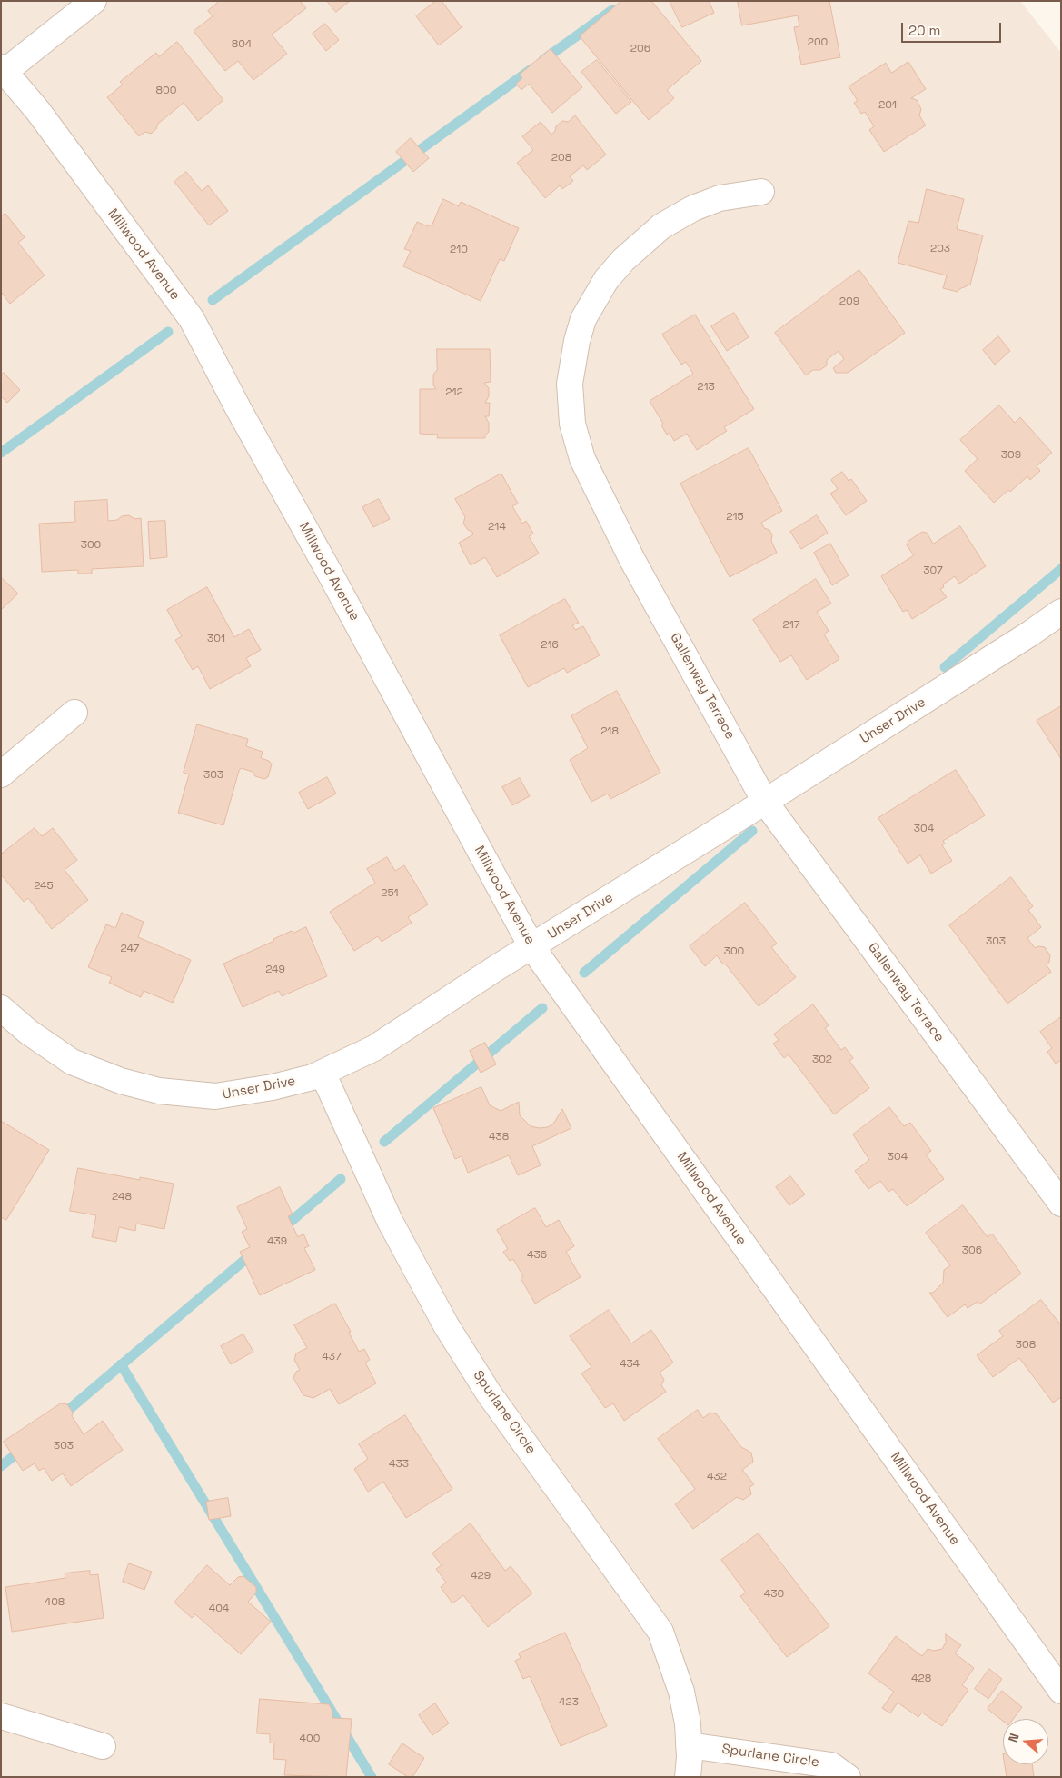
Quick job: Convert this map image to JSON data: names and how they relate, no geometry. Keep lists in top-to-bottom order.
{
  "streets": {
    "street": [
      "Millwood Avenue",
      "Gallenway Terrace",
      "Unser Drive",
      "Spurlane Circle"
    ]
  },
  "crossings": [
    ["Millwood Avenue", "Unser Drive"],
    ["Gallenway Terrace", "Unser Drive"],
    ["Unser Drive", "Spurlane Circle"]
  ],
  "house_numbers": [
    "200",
    "804",
    "206",
    "800",
    "201",
    "208",
    "203",
    "210",
    "209",
    "213",
    "212",
    "309",
    "215",
    "214",
    "300",
    "307",
    "217",
    "301",
    "216",
    "218",
    "303",
    "304",
    "245",
    "251",
    "303",
    "247",
    "300",
    "249",
    "302",
    "438",
    "304",
    "248",
    "439",
    "306",
    "436",
    "308",
    "437",
    "434",
    "303",
    "433",
    "432",
    "429",
    "430",
    "408",
    "404",
    "428",
    "423",
    "400"
  ],
  "scale_bar": "20 m",
  "north": "left"
}
